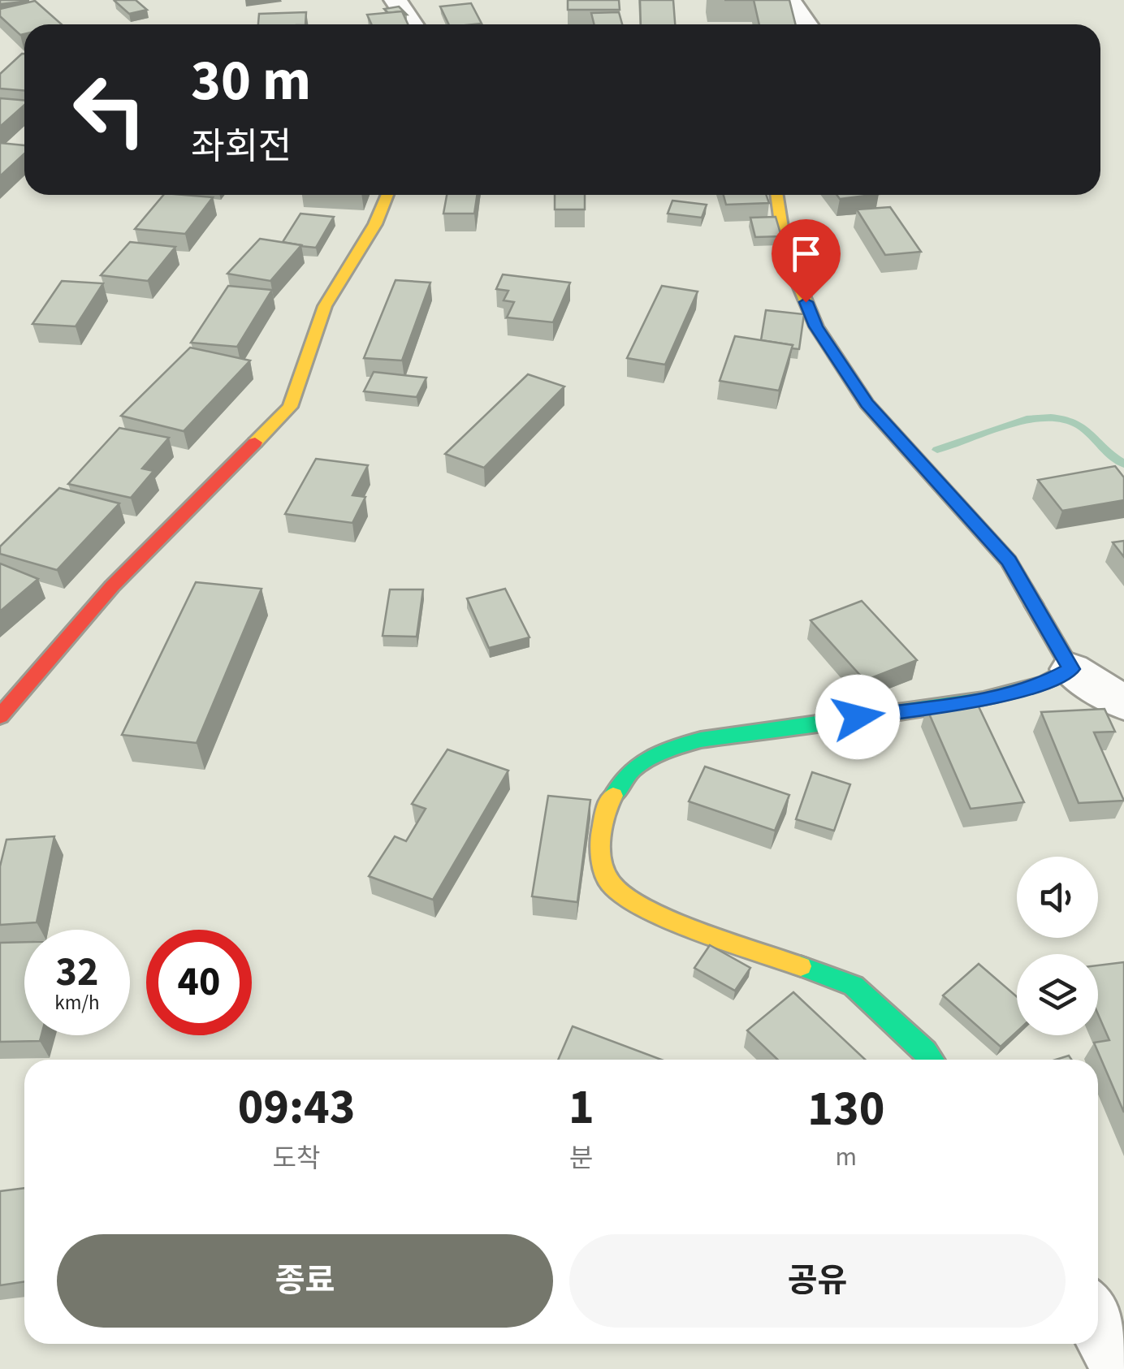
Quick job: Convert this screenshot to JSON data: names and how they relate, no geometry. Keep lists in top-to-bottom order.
{
  "page": {
    "turn": ["30 m", "좌회전"],
    "speed": "32 km/h",
    "limit": "40",
    "eta": [
      "09:43",
      "도착",
      "1",
      "분",
      "130",
      "m"
    ],
    "buttons": ["종료", "공유"]
  }
}
